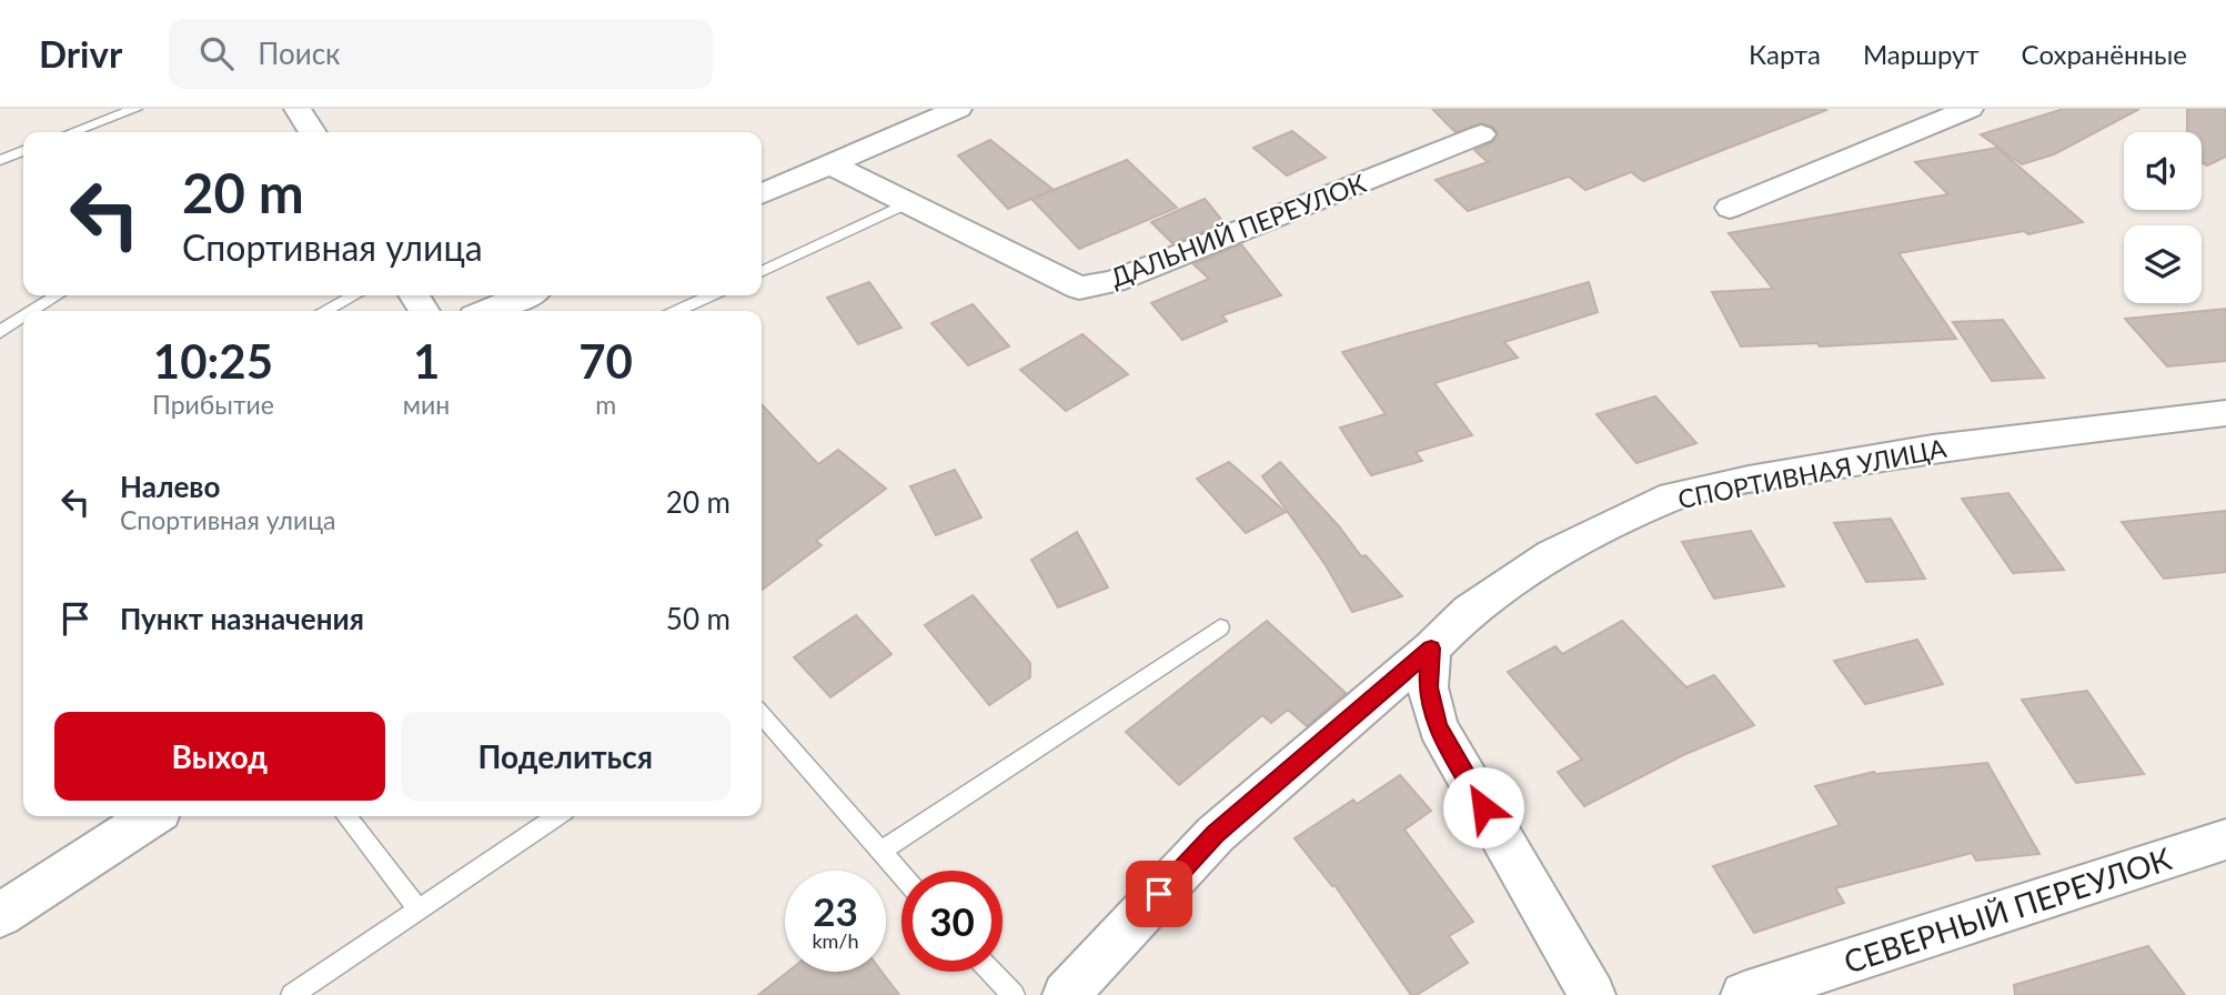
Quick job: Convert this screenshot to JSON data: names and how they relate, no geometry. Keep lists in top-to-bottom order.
{
  "streets": {
    "street": ["ДАЛЬНИЙ ПЕРЕУЛОК", "СПОРТИВНАЯ УЛИЦА", "СЕВЕРНЫЙ ПЕРЕУЛОК"]
  },
  "page": {
    "header": "Drivr",
    "search": "Поиск",
    "nav": ["Карта", "Маршрут", "Сохранённые"],
    "turn": ["20 m", "Спортивная улица"],
    "eta": [
      "10:25",
      "Прибытие",
      "1",
      "мин",
      "70",
      "m"
    ],
    "list": [
      {
        "name": "Налево",
        "note": "Спортивная улица",
        "value": "20 m"
      },
      {
        "name": "Пункт назначения",
        "value": "50 m"
      }
    ],
    "buttons": ["Выход", "Поделиться"],
    "speed": "23 km/h",
    "limit": "30"
  }
}
